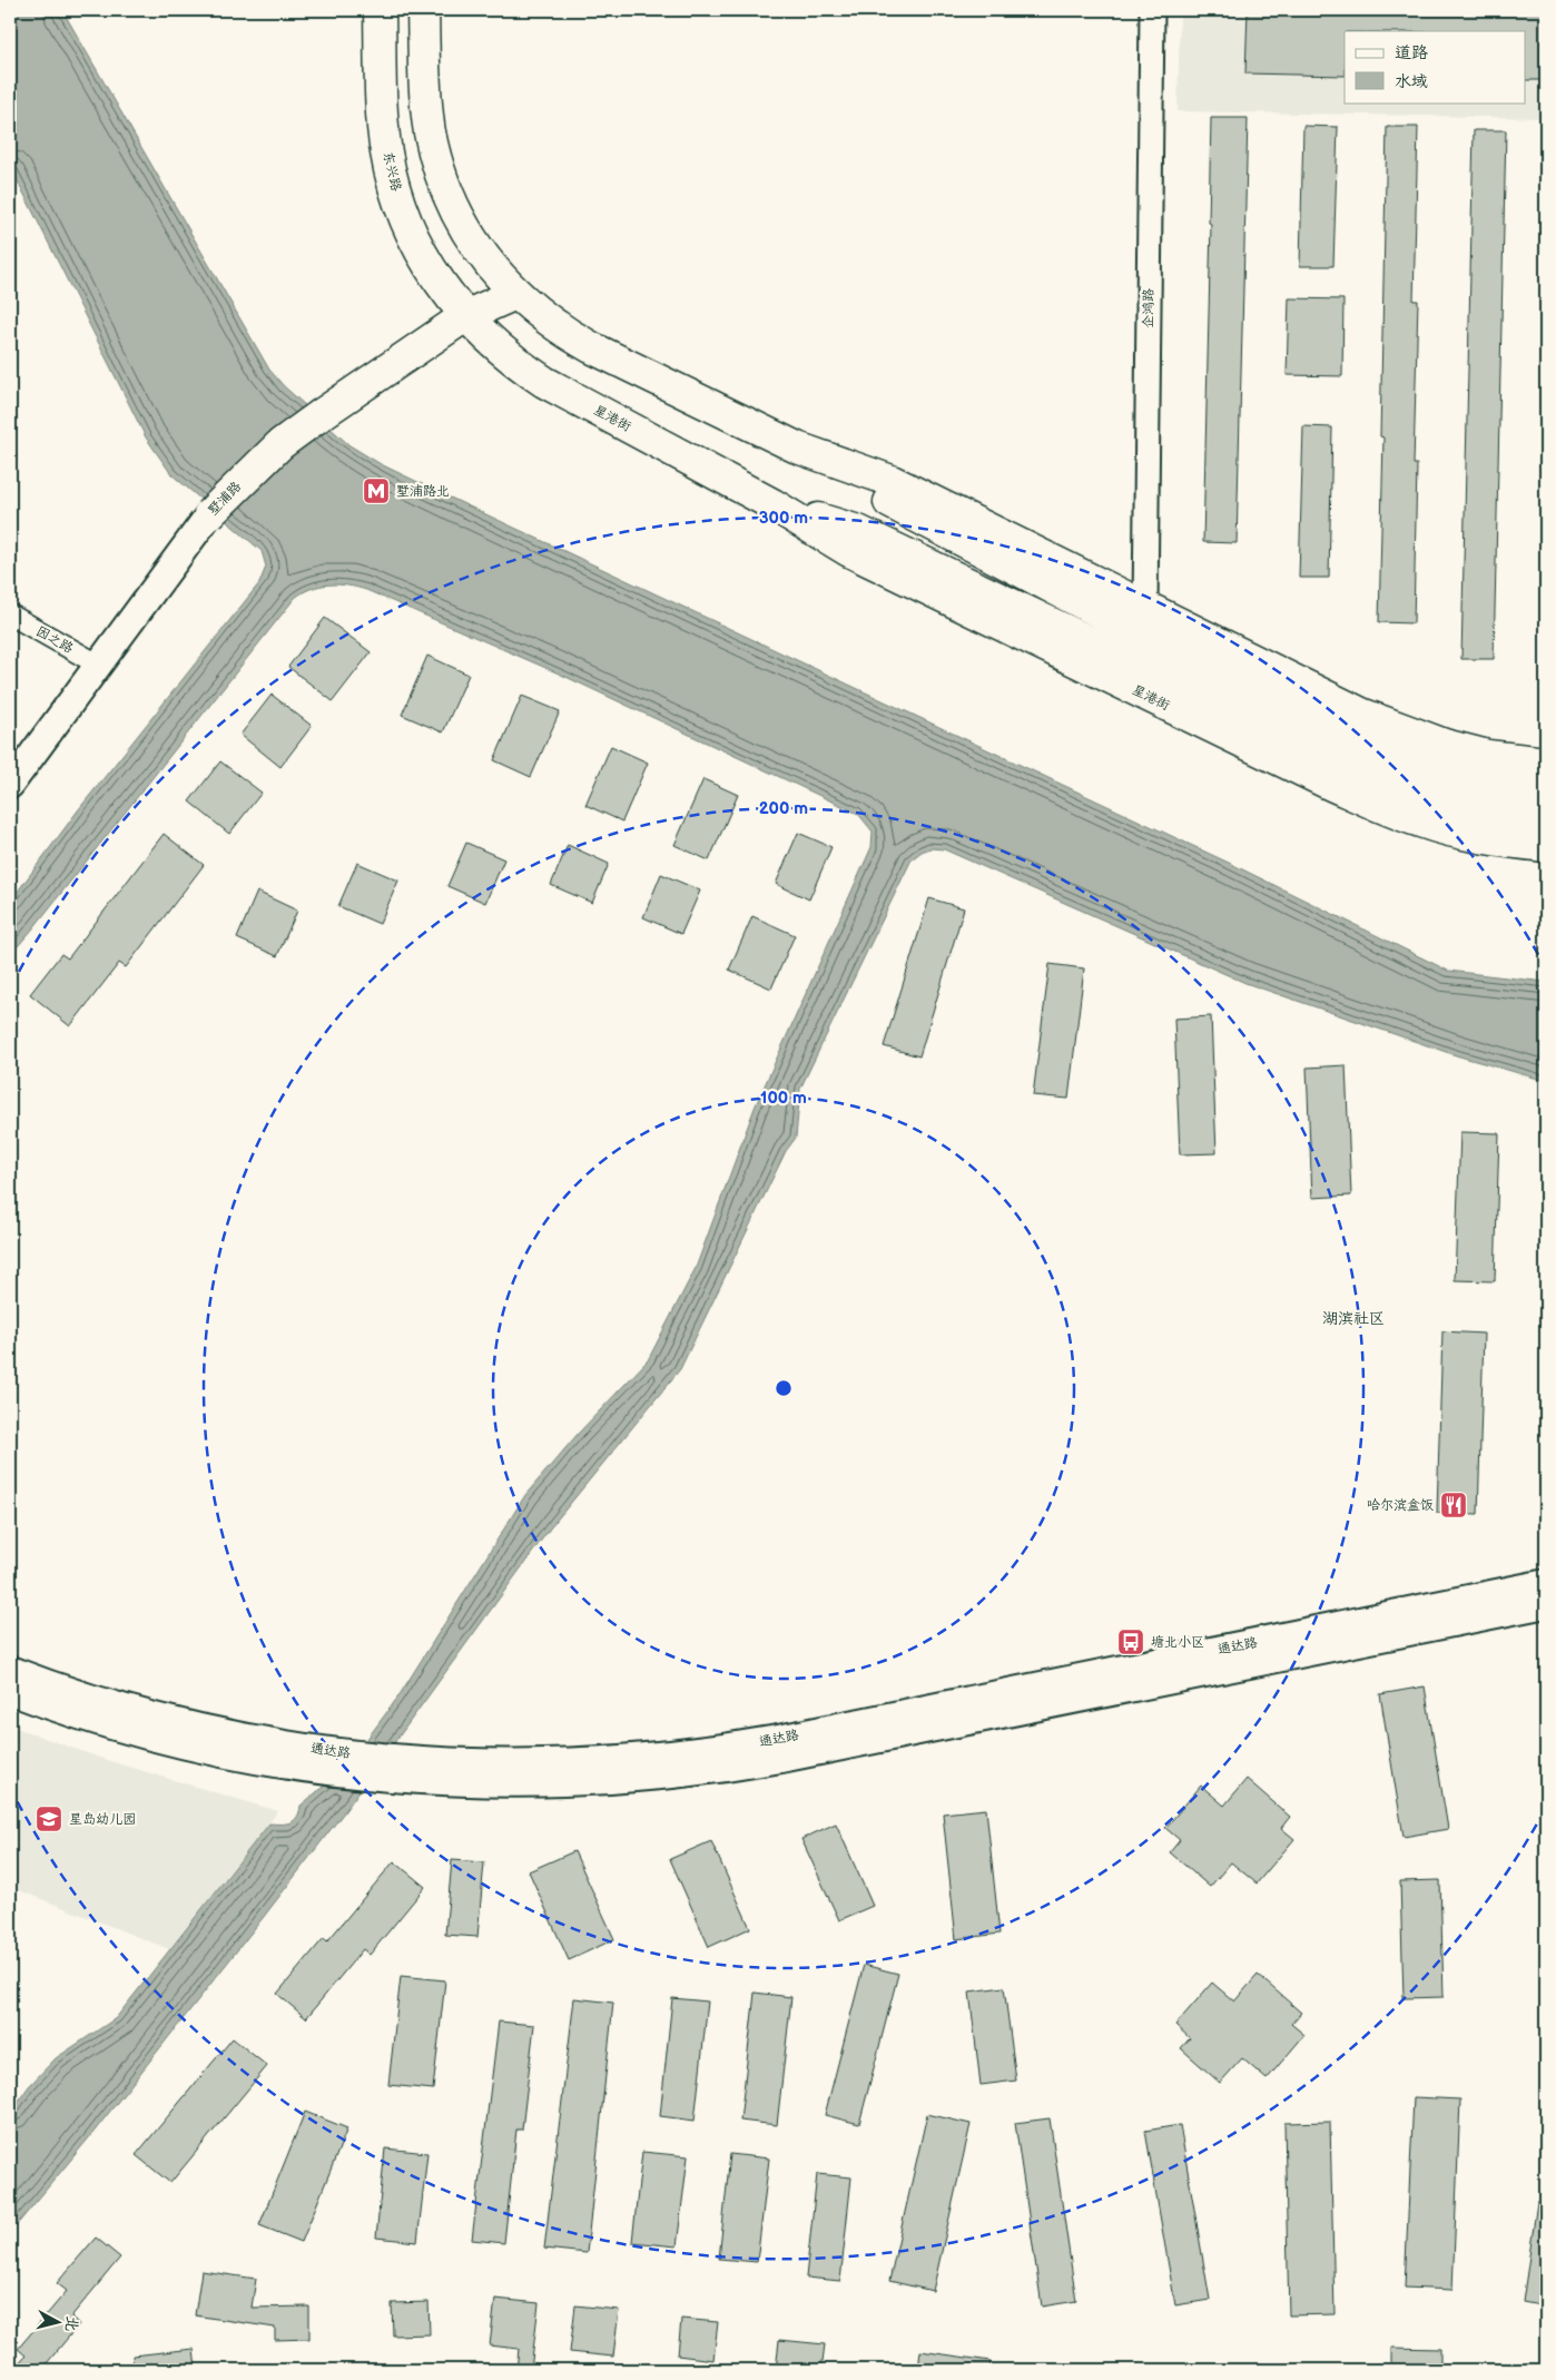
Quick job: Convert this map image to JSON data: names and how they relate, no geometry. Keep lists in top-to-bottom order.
{
  "streets": {
    "main road": [
      "东兴路",
      "星港街",
      "墅浦路",
      "通达路"
    ],
    "street": ["企鸿路", "因之路"]
  },
  "crossings": [
    ["东兴路", "星港街"],
    ["东兴路", "墅浦路"],
    ["星港街", "墅浦路"],
    ["墅浦路", "因之路"]
  ],
  "districts": ["湖滨社区"],
  "places": {
    "metro station": ["墅浦路北"],
    "restaurant": ["哈尔滨盒饭"],
    "bus stop": ["塘北小区"],
    "school or university": ["星岛幼儿园"]
  },
  "legend": ["道路", "水域"],
  "north": "right",
  "rings": ["300 m", "200 m", "100 m"]
}
